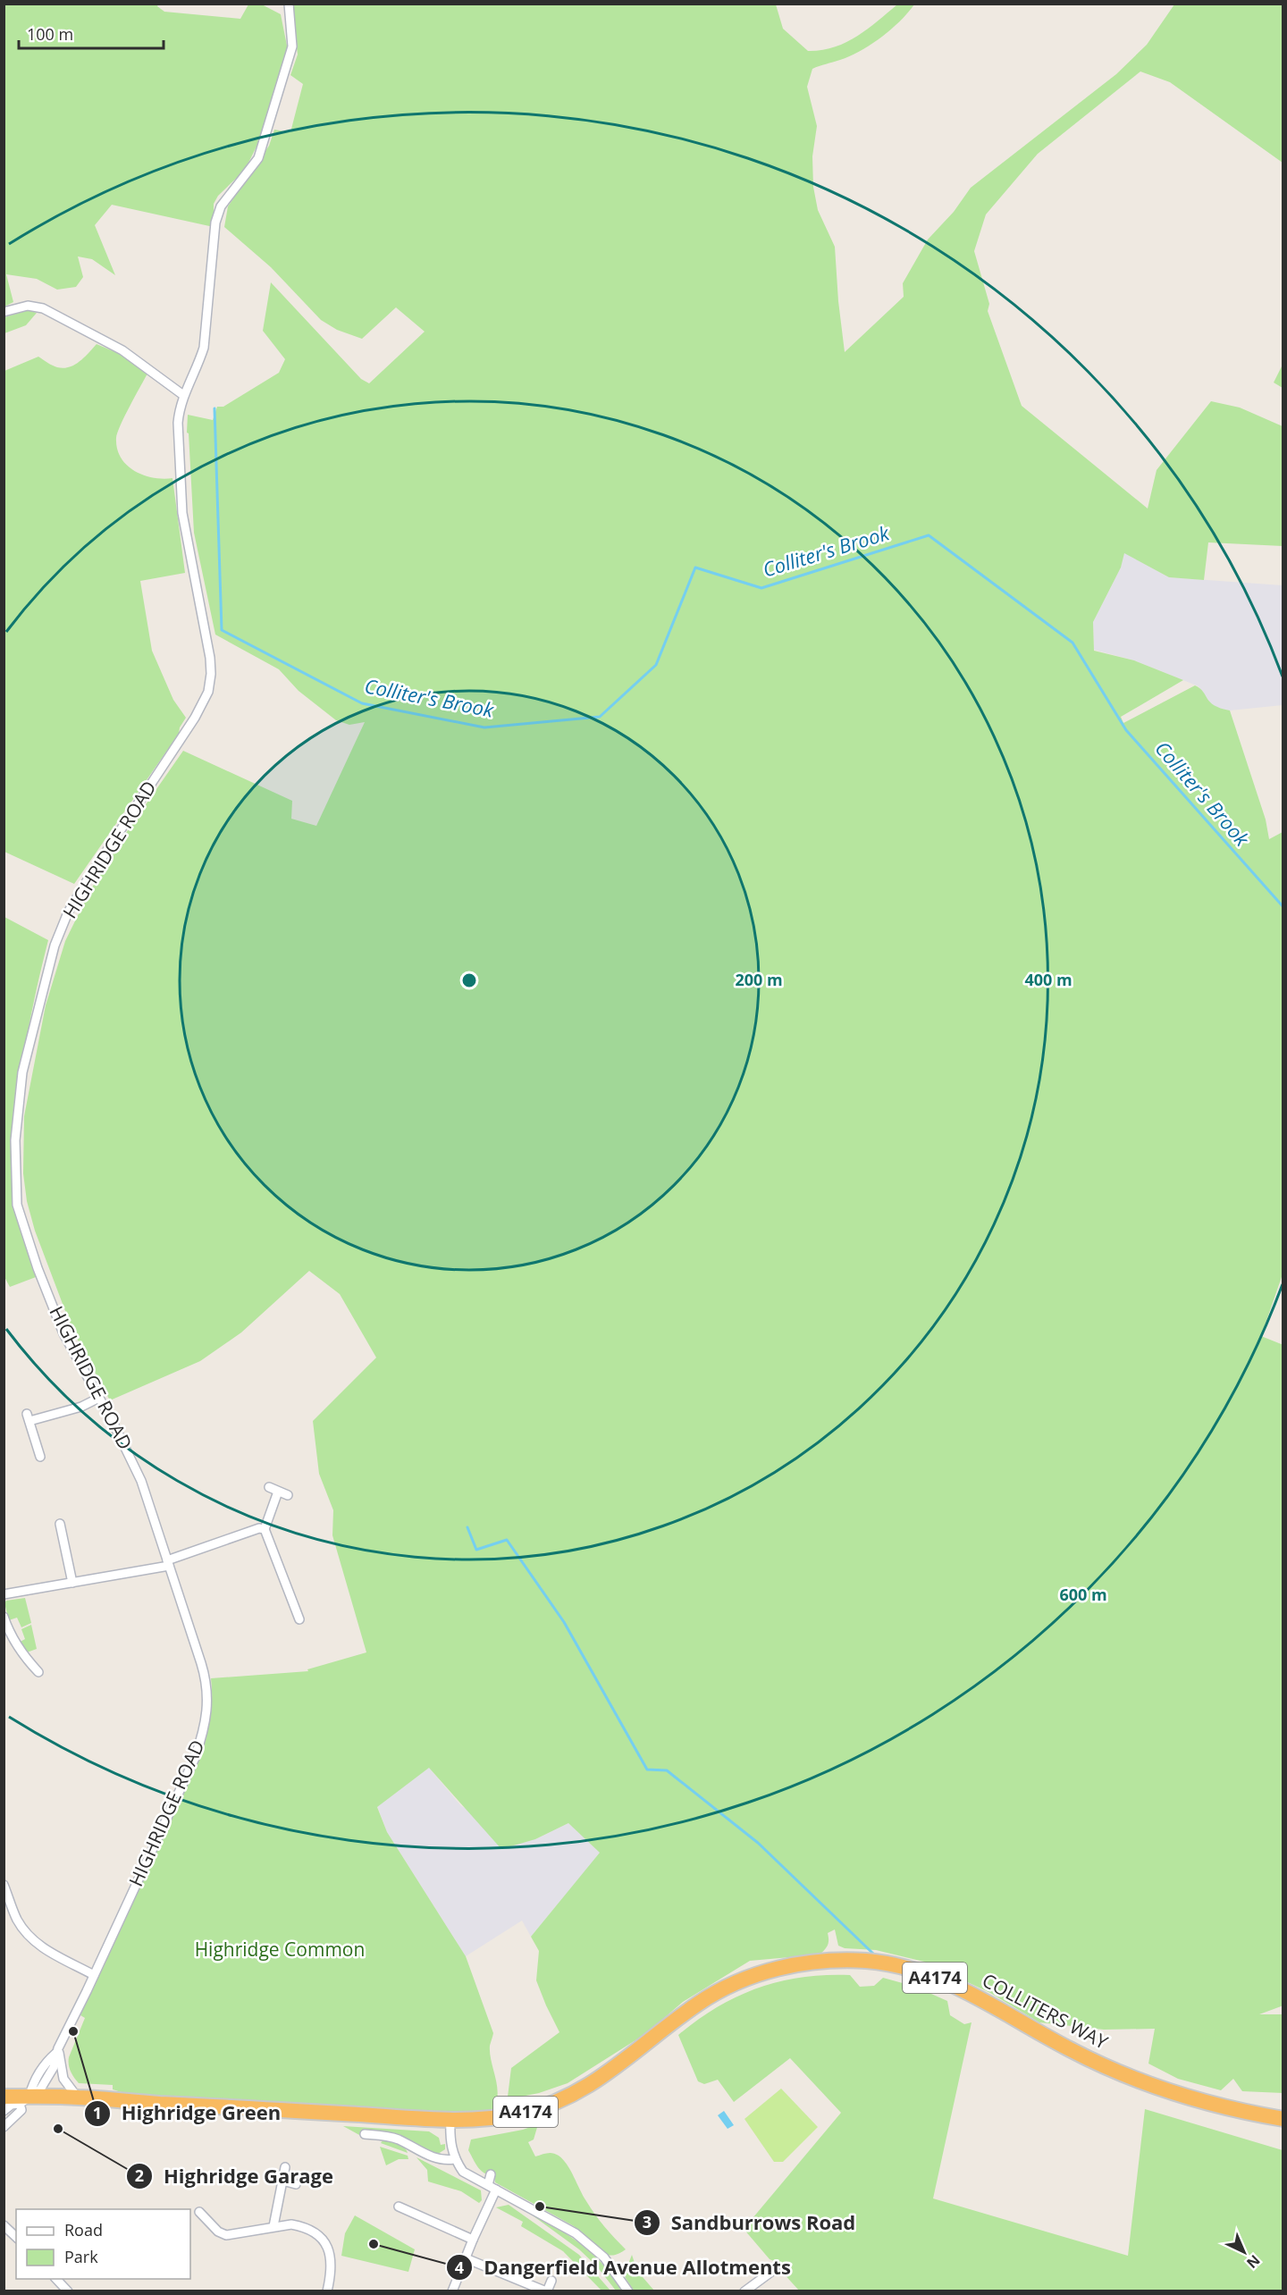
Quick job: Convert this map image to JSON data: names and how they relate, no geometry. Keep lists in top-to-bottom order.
{
  "streets": {
    "highway": ["A4174", "COLLITERS WAY"],
    "street": ["HIGHRIDGE ROAD"]
  },
  "crossings": [
    ["HIGHRIDGE ROAD", "A4174"],
    ["A4174", "COLLITERS WAY"]
  ],
  "water": ["Colliter's Brook"],
  "parks": ["Highridge Common"],
  "places": [
    "Highridge Green",
    "Highridge Garage",
    "Sandburrows Road",
    "Dangerfield Avenue Allotments"
  ],
  "legend": ["Road", "Park"],
  "scale_bar": "100 m",
  "north": "bottom right",
  "rings": ["200 m", "400 m", "600 m"]
}
